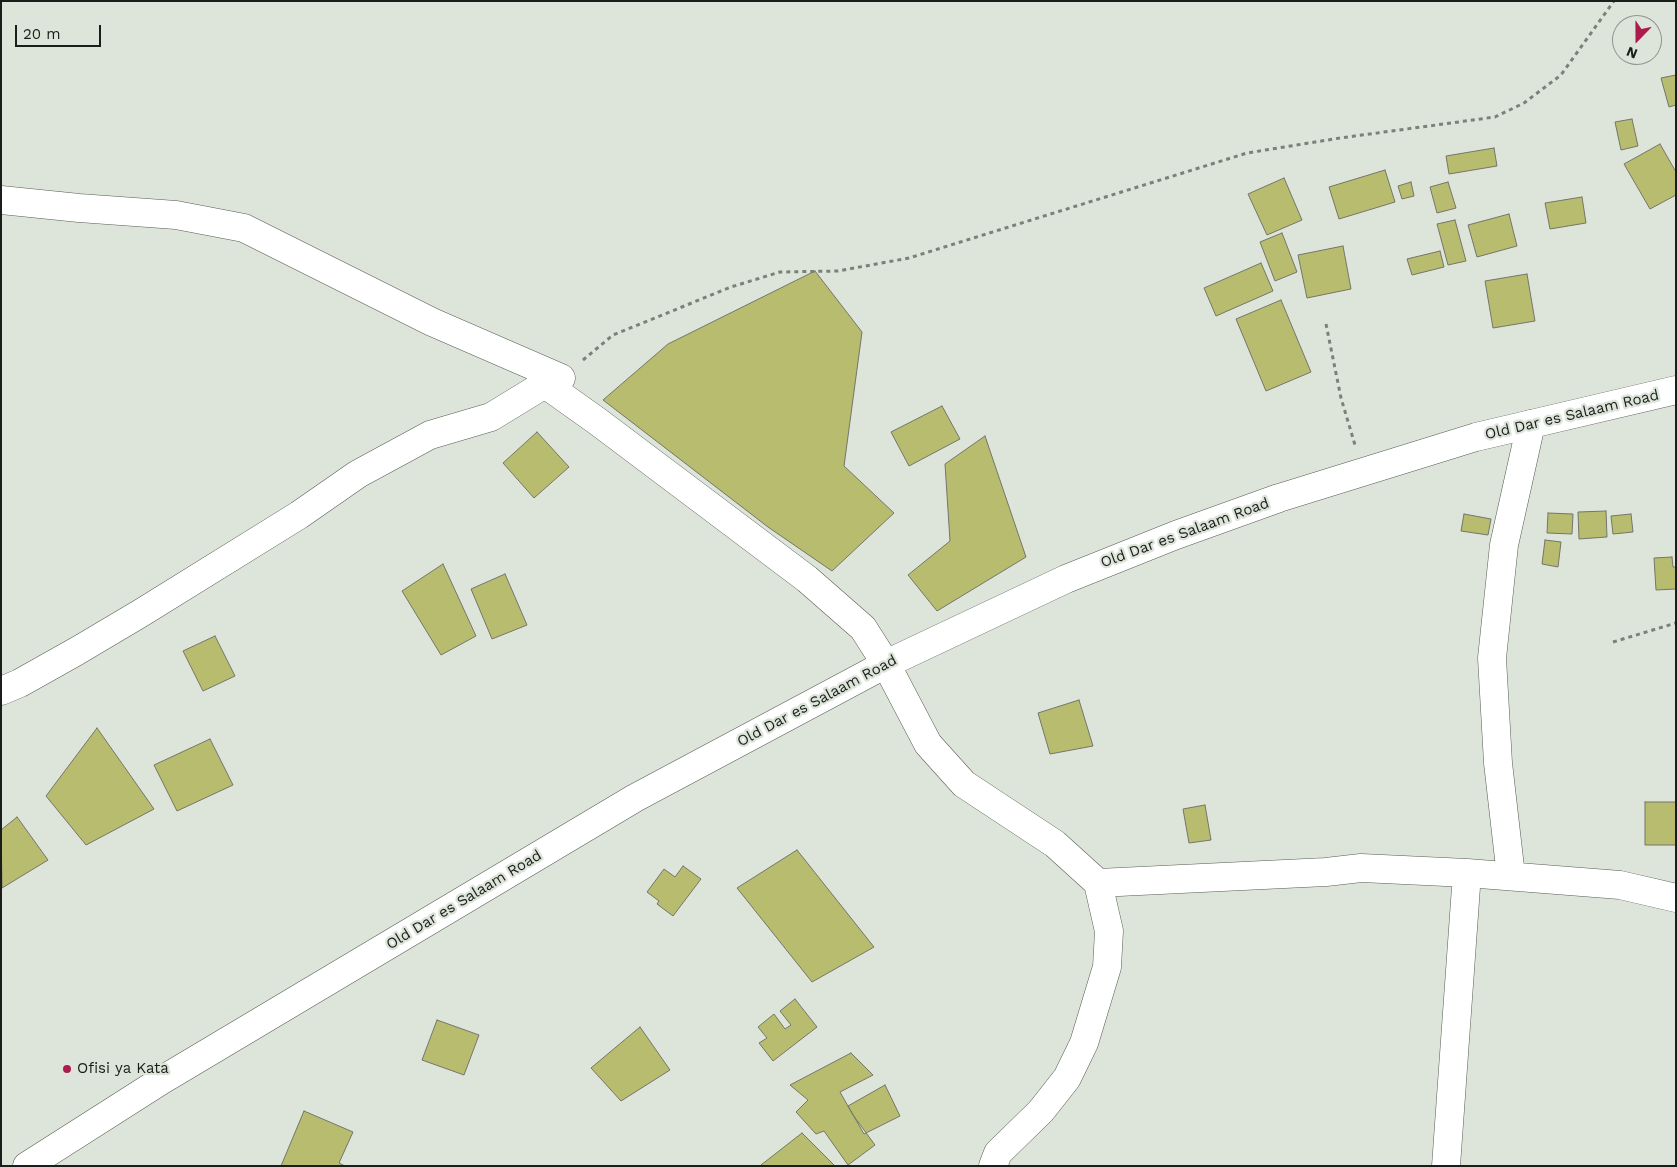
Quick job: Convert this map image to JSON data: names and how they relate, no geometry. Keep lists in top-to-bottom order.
{
  "streets": {
    "street": ["Old Dar es Salaam Road"]
  },
  "places": ["Ofisi ya Kata"],
  "scale_bar": "20 m",
  "north": "bottom"
}
